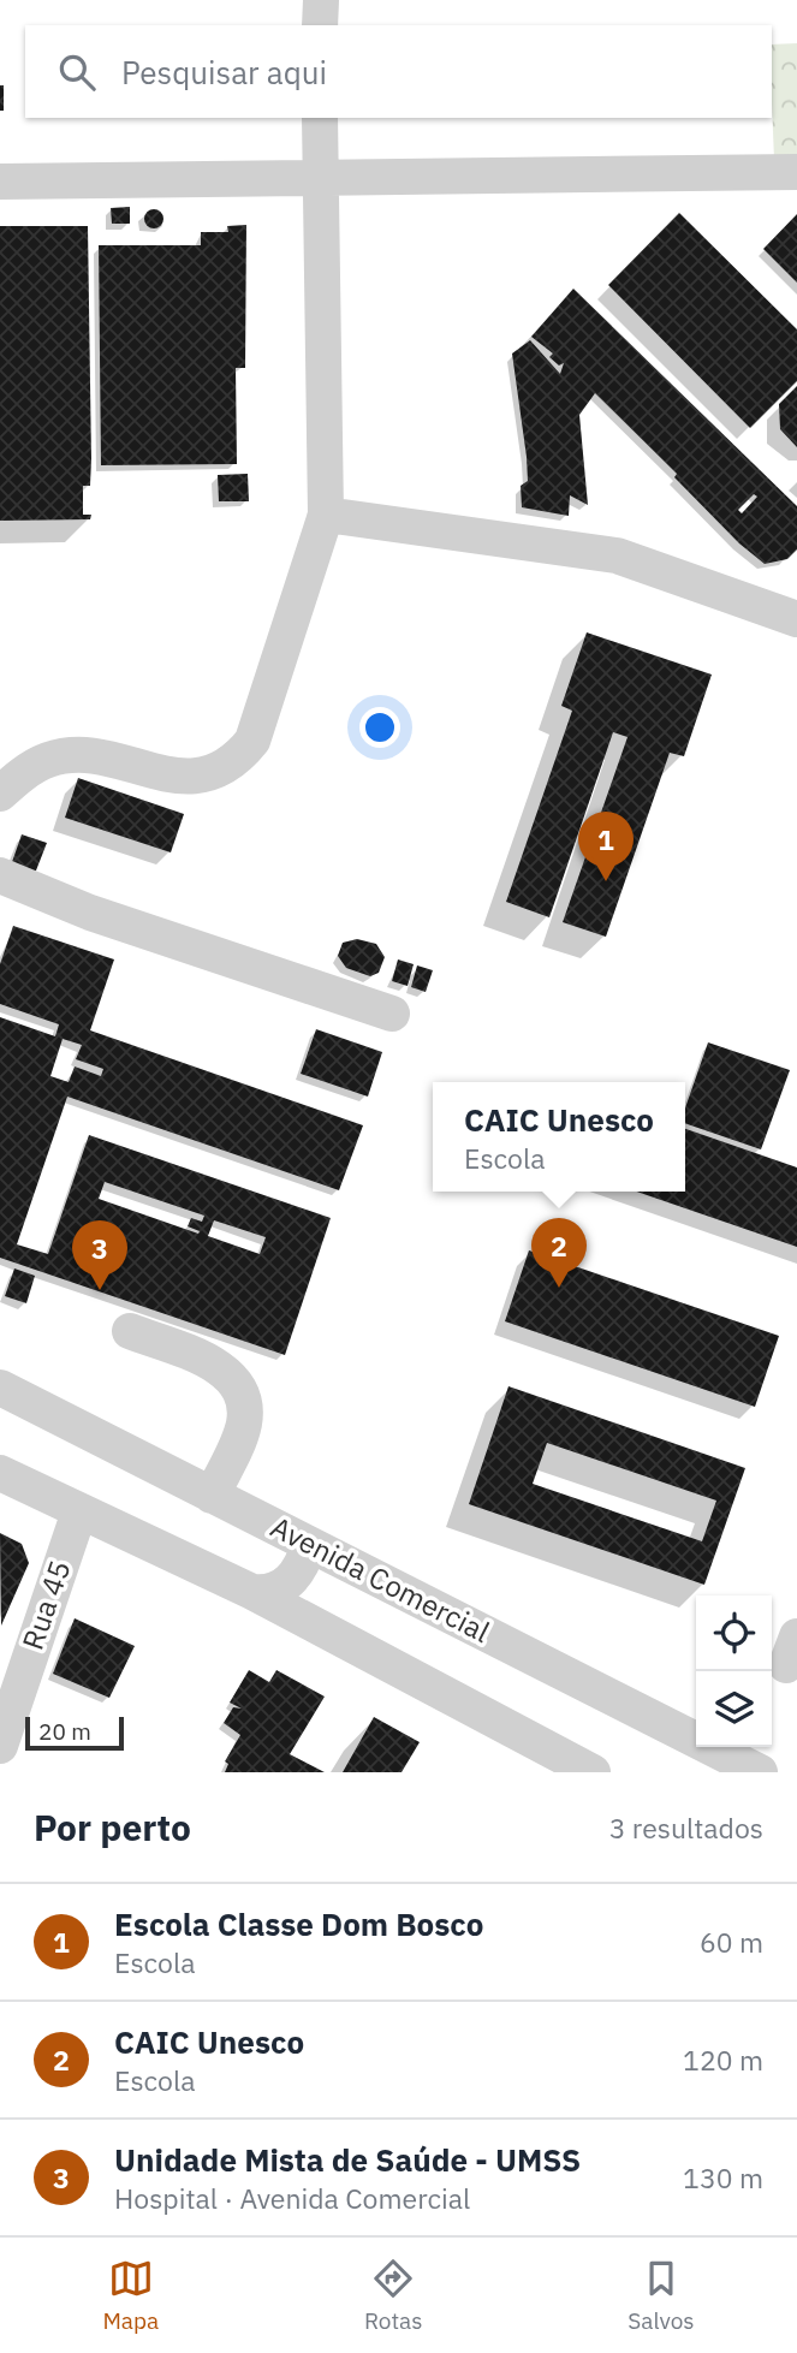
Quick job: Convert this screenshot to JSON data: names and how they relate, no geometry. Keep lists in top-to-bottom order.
{
  "streets": {
    "street": ["Avenida Comercial", "Rua 45"]
  },
  "scale_bar": "20 m",
  "page": {
    "search": "Pesquisar aqui",
    "pins": ["1", "2", "3"],
    "popup": ["CAIC Unesco", "Escola"],
    "scale": "20 m",
    "heading": ["Por perto", "3 resultados"],
    "list": [
      {
        "mark": "1",
        "name": "Escola Classe Dom Bosco",
        "note": "Escola",
        "value": "60 m"
      },
      {
        "mark": "2",
        "name": "CAIC Unesco",
        "note": "Escola",
        "value": "120 m"
      },
      {
        "mark": "3",
        "name": "Unidade Mista de Saúde - UMSS",
        "note": "Hospital · Avenida Comercial",
        "value": "130 m"
      }
    ],
    "nav": ["Mapa", "Rotas", "Salvos"]
  }
}
